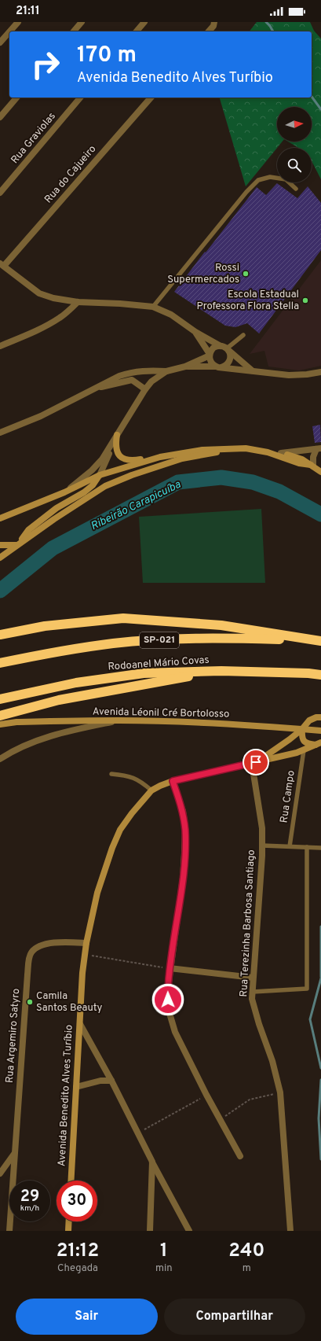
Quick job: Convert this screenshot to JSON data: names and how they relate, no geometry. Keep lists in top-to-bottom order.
{
  "streets": {
    "highway": ["SP-021", "Rodoanel Mário Covas"],
    "main road": ["Avenida Léonil Cré Bortolosso", "Avenida Benedito Alves Turíbio"],
    "street": [
      "Rua Graviolas",
      "Rua do Cajueiro",
      "Rua Terezinha Barbosa Santiago",
      "Rua Argemiro Satyro"
    ],
    "lane": ["Rua Campo"]
  },
  "crossings": [
    ["Avenida Léonil Cré Bortolosso", "Avenida Benedito Alves Turíbio"],
    ["Rua Campo", "Avenida Benedito Alves Turíbio"],
    ["Rua Terezinha Barbosa Santiago", "Avenida Benedito Alves Turíbio"],
    ["Rua Argemiro Satyro", "Avenida Benedito Alves Turíbio"]
  ],
  "water": ["Ribeirão Carapicuíba"],
  "places": ["Rossi Supermercados", "Escola Estadual Professora Flora Stella", "Camila Santos Beauty"],
  "north": "right",
  "page": {
    "status": "21:11",
    "turn": ["170 m", "Avenida Benedito Alves Turíbio"],
    "speed": "29 km/h",
    "limit": "30",
    "eta": [
      "21:12",
      "Chegada",
      "1",
      "min",
      "240",
      "m"
    ],
    "buttons": ["Sair", "Compartilhar"]
  }
}
